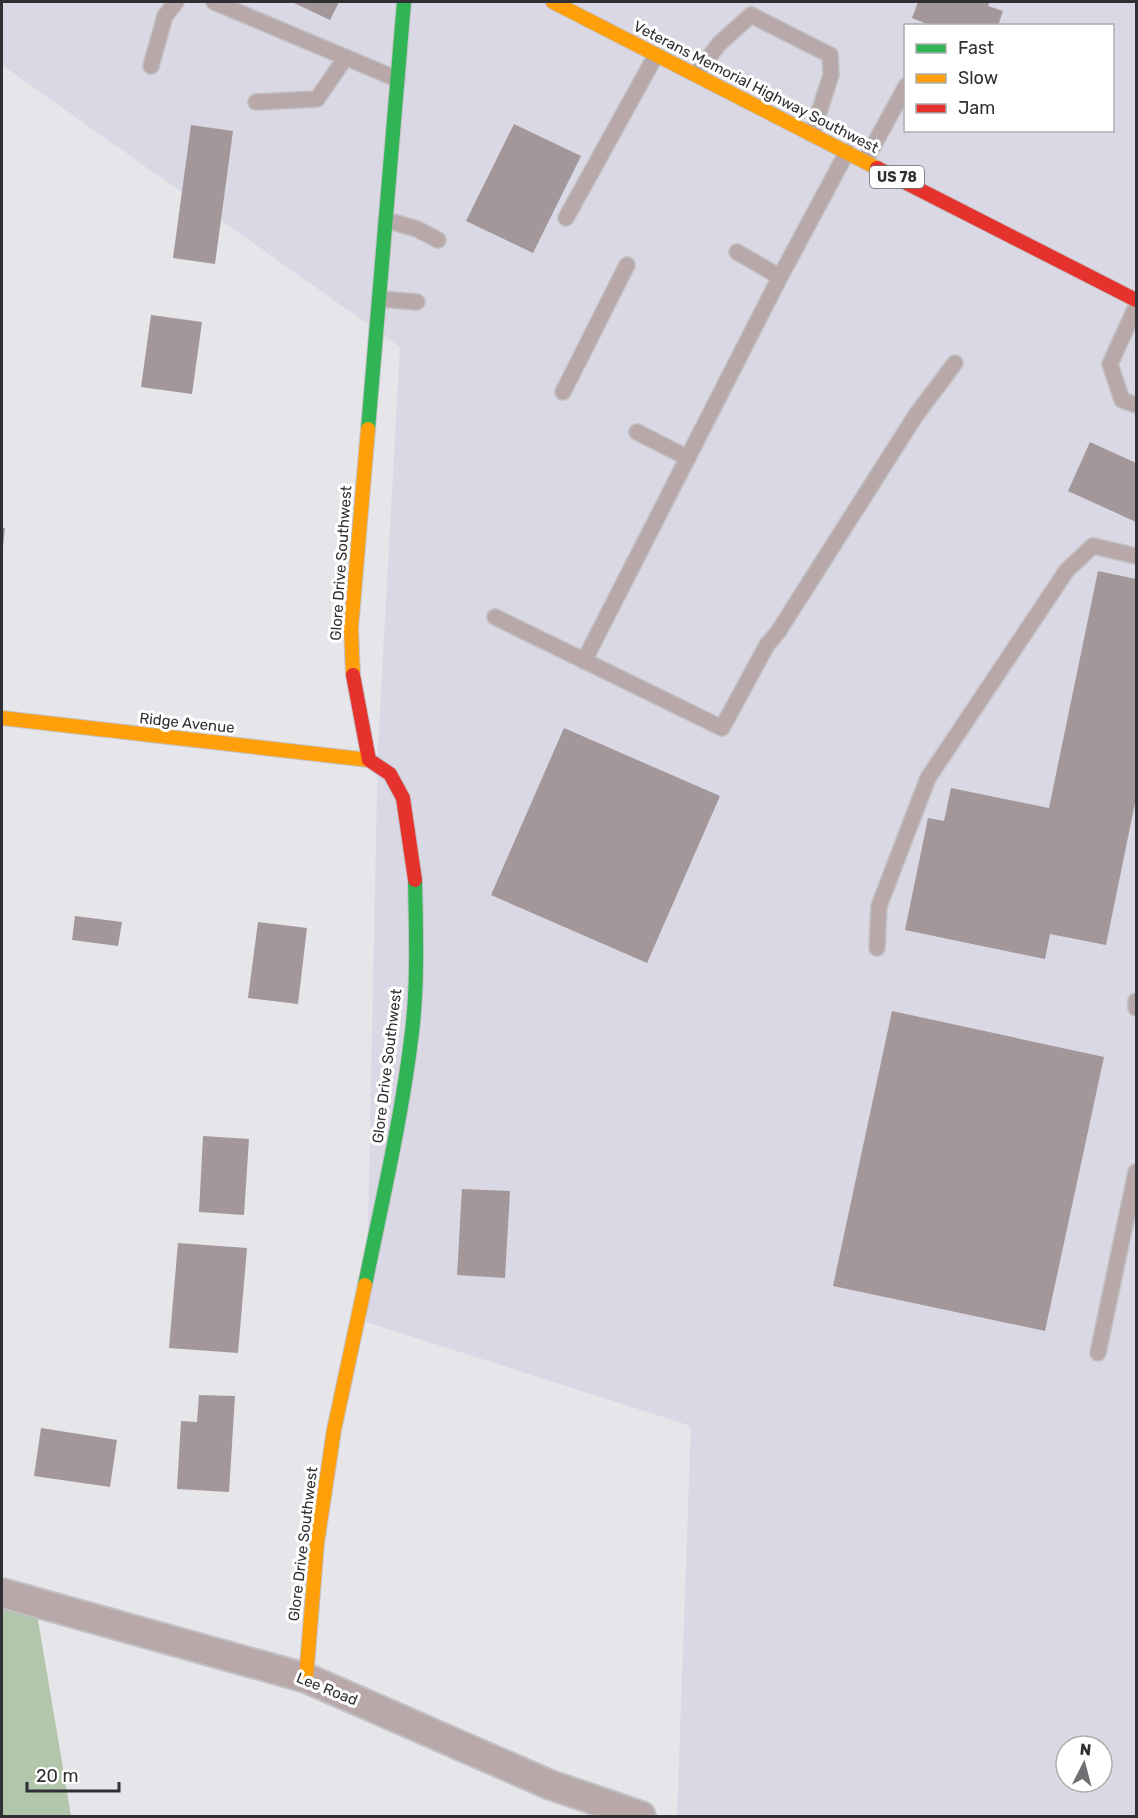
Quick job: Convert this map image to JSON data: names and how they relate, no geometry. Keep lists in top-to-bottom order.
{
  "streets": {
    "street": [
      "Veterans Memorial Highway Southwest",
      "US 78",
      "Glore Drive Southwest",
      "Ridge Avenue",
      "Lee Road"
    ]
  },
  "crossings": [
    ["Glore Drive Southwest", "Ridge Avenue"],
    ["Glore Drive Southwest", "Lee Road"]
  ],
  "legend": ["Fast", "Slow", "Jam"],
  "scale_bar": "20 m",
  "north": "top"
}
